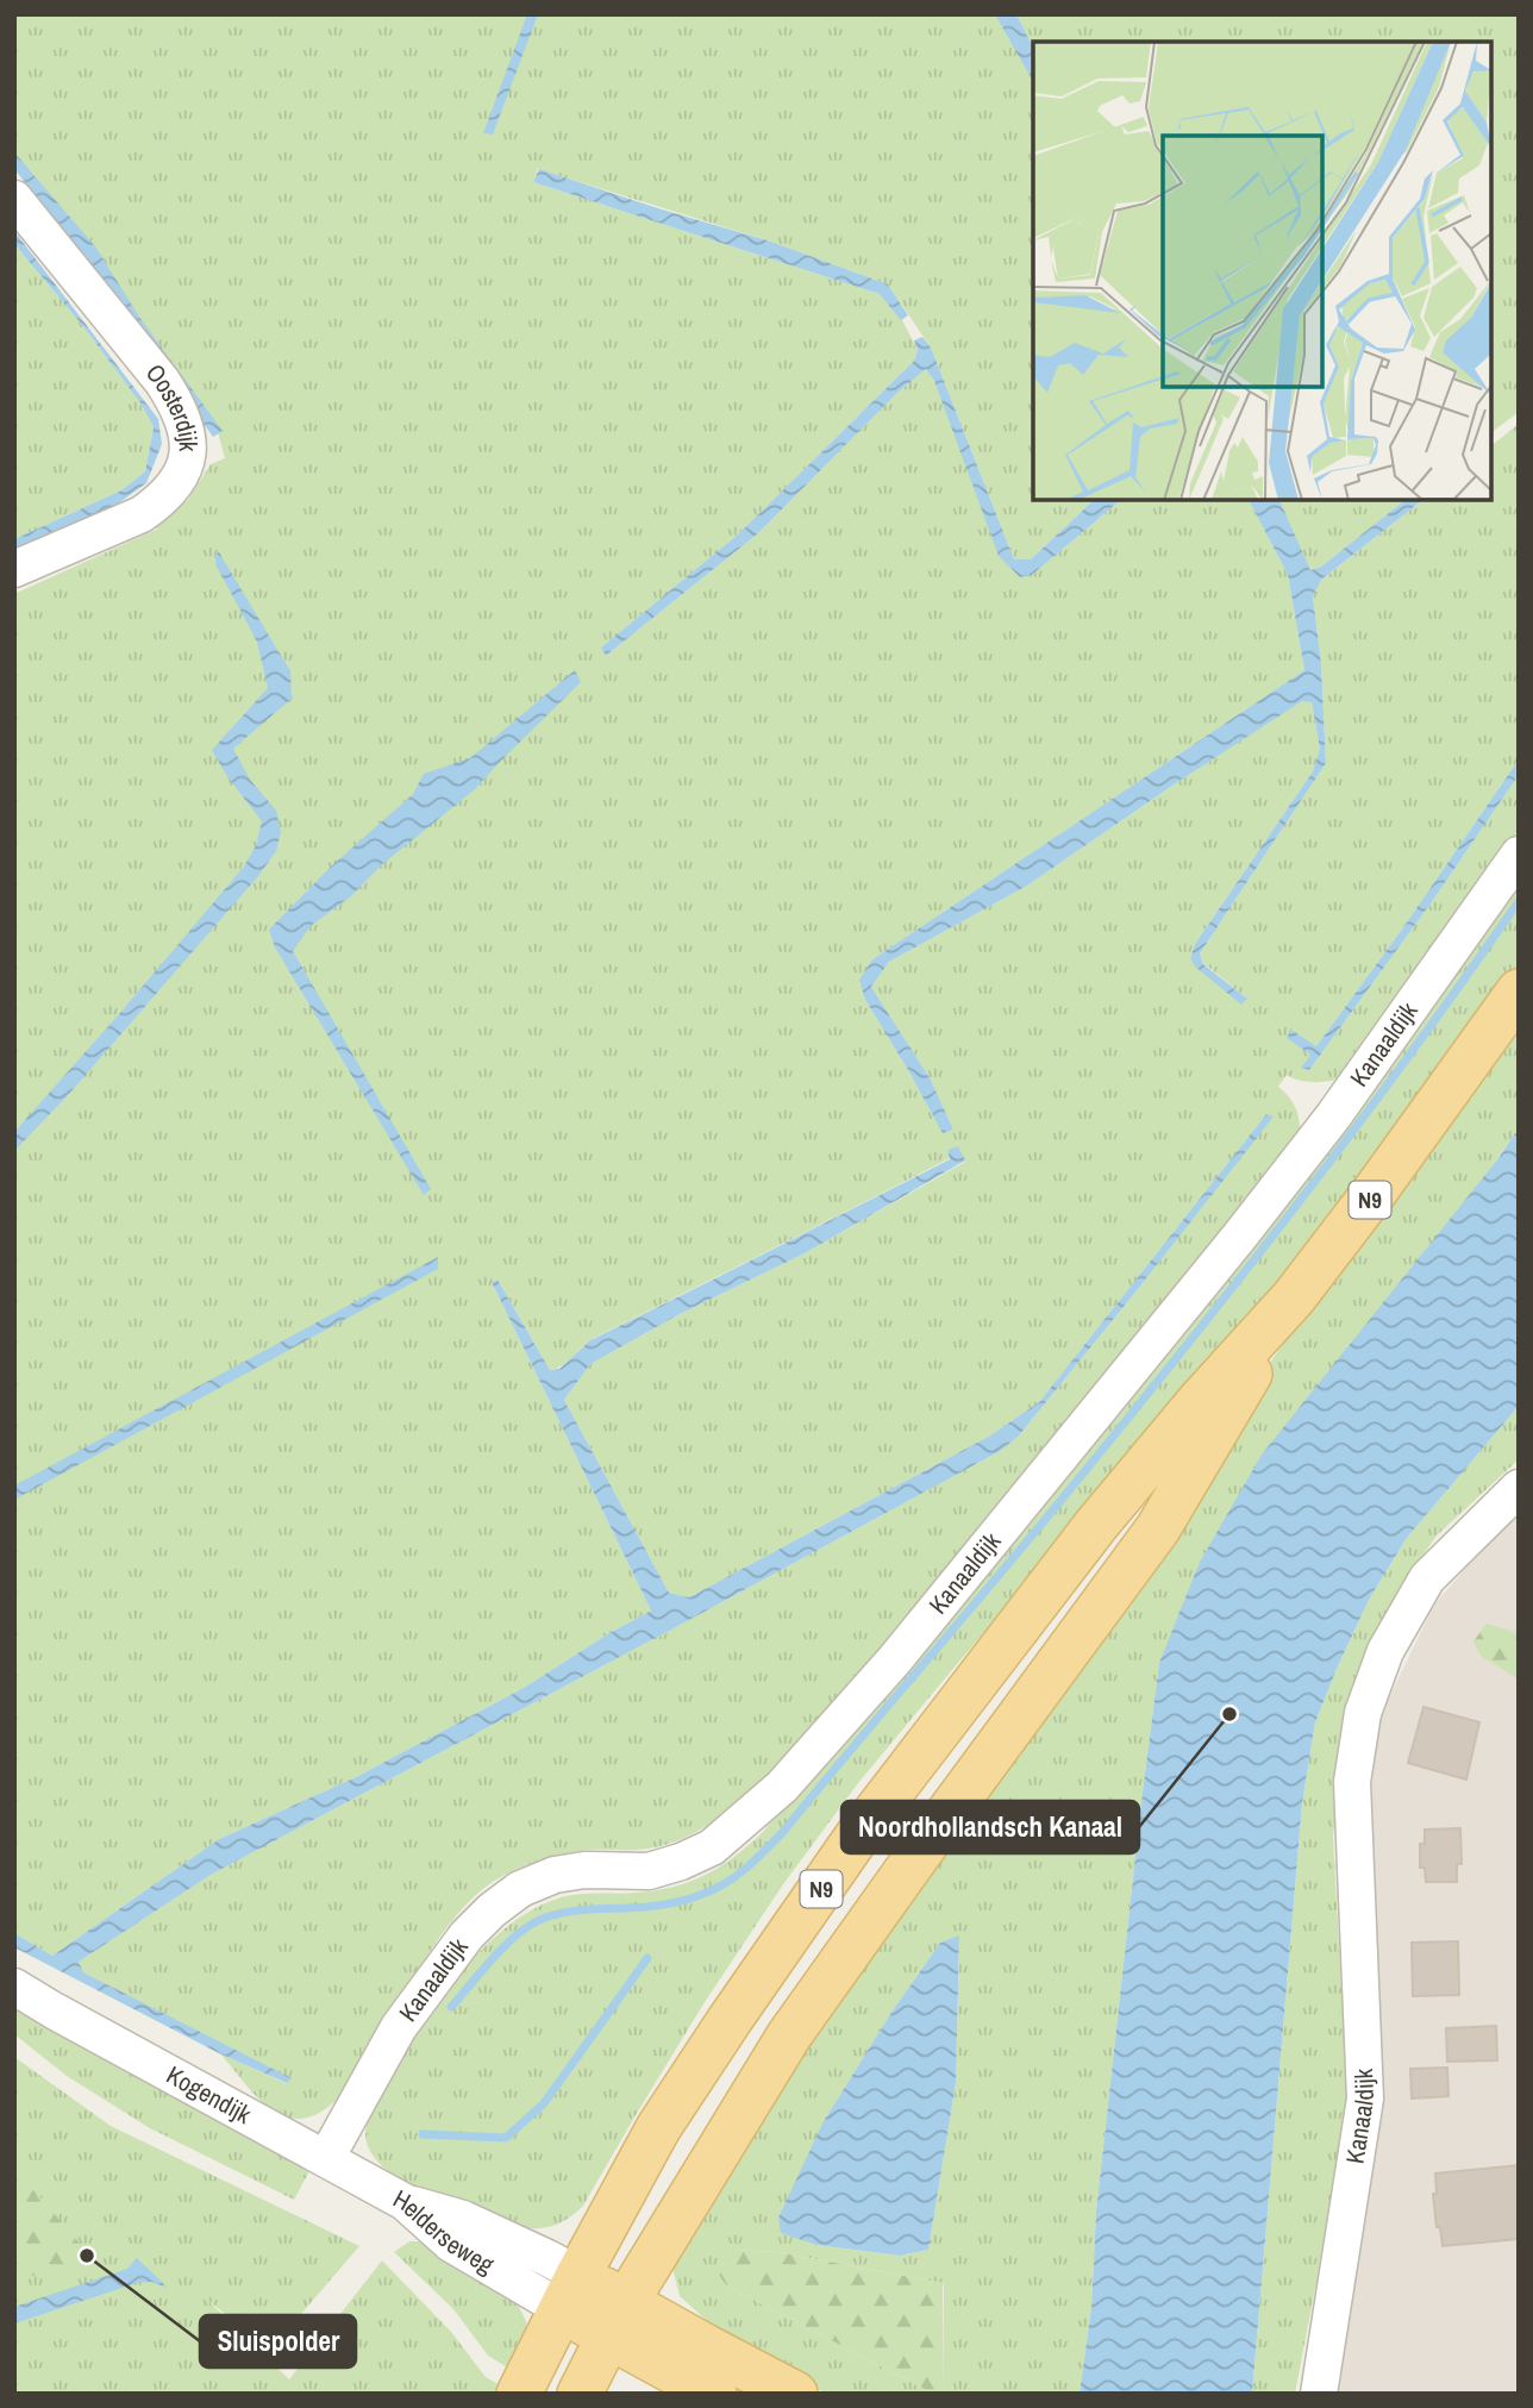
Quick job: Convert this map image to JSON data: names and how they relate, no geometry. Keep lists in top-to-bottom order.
{
  "streets": {
    "main road": ["N9"],
    "street": [
      "Oosterdijk",
      "Kanaaldijk",
      "Kogendijk",
      "Helderseweg"
    ]
  },
  "crossings": [
    ["Kanaaldijk", "Kogendijk"],
    ["N9", "Helderseweg"],
    ["Kogendijk", "Helderseweg"]
  ],
  "places": ["Noordhollandsch Kanaal", "Sluispolder"]
}
